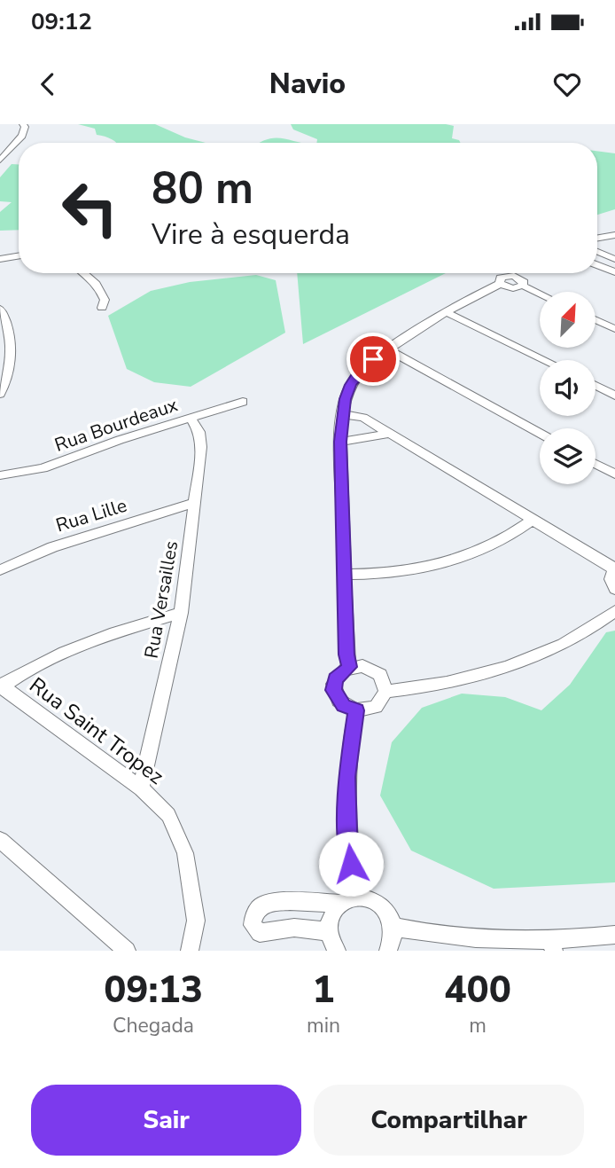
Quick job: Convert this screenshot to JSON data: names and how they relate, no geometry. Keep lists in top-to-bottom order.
{
  "streets": {
    "street": [
      "Rua Bourdeaux",
      "Rua Lille",
      "Rua Versailles",
      "Rua Saint Tropez"
    ]
  },
  "crossings": [
    ["Rua Bourdeaux", "Rua Versailles"],
    ["Rua Lille", "Rua Versailles"],
    ["Rua Versailles", "Rua Saint Tropez"]
  ],
  "north": "top right",
  "page": {
    "status": "09:12",
    "header": "Navio",
    "turn": ["80 m", "Vire à esquerda"],
    "eta": [
      "09:13",
      "Chegada",
      "1",
      "min",
      "400",
      "m"
    ],
    "buttons": ["Sair", "Compartilhar"]
  }
}
